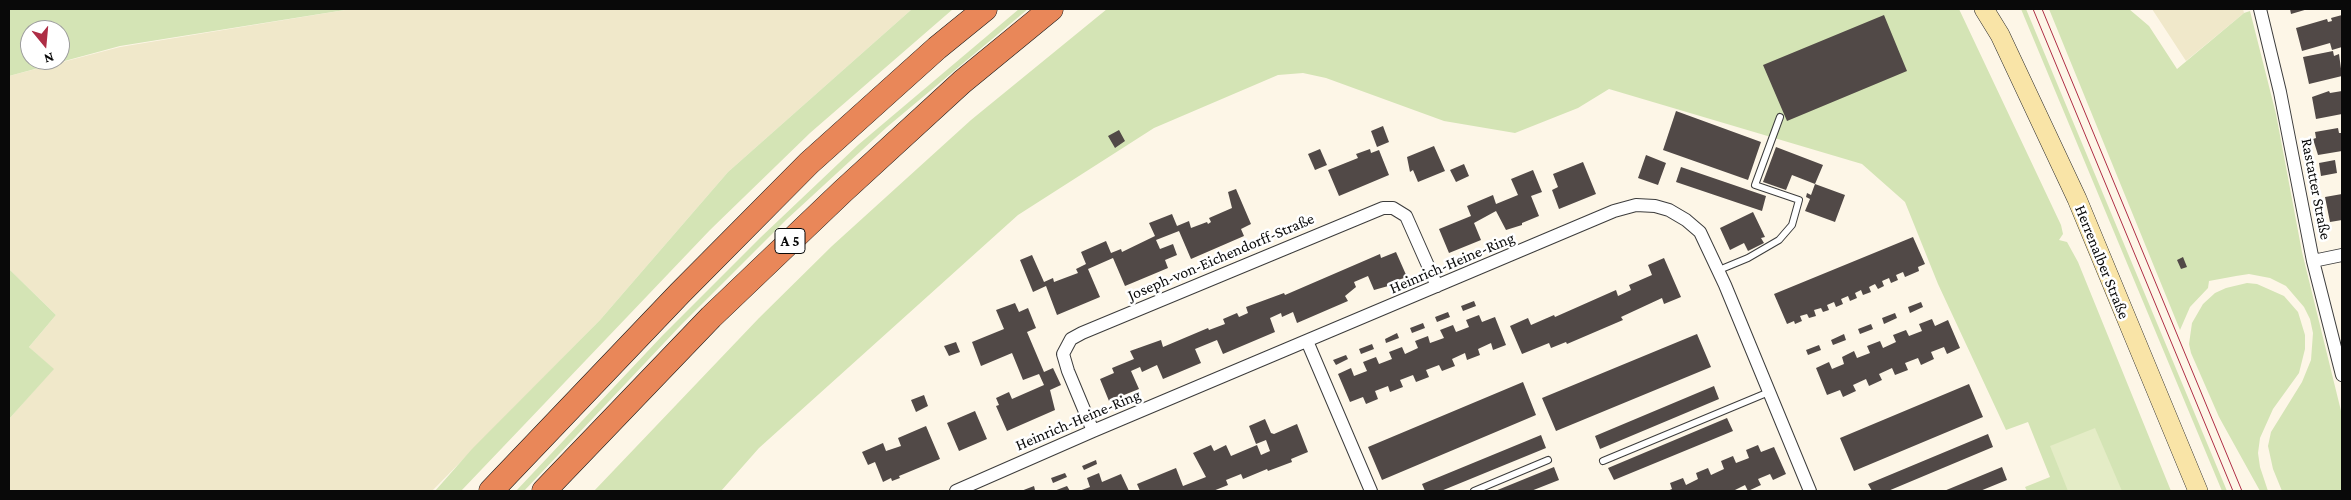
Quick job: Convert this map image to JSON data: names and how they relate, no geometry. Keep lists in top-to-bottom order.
{
  "streets": {
    "highway": ["A 5"],
    "main road": ["Herrenalber Straße"],
    "street": ["Rastatter Straße", "Joseph-von-Eichendorff-Straße", "Heinrich-Heine-Ring"]
  },
  "crossings": [
    ["Joseph-von-Eichendorff-Straße", "Heinrich-Heine-Ring"]
  ],
  "north": "bottom"
}
